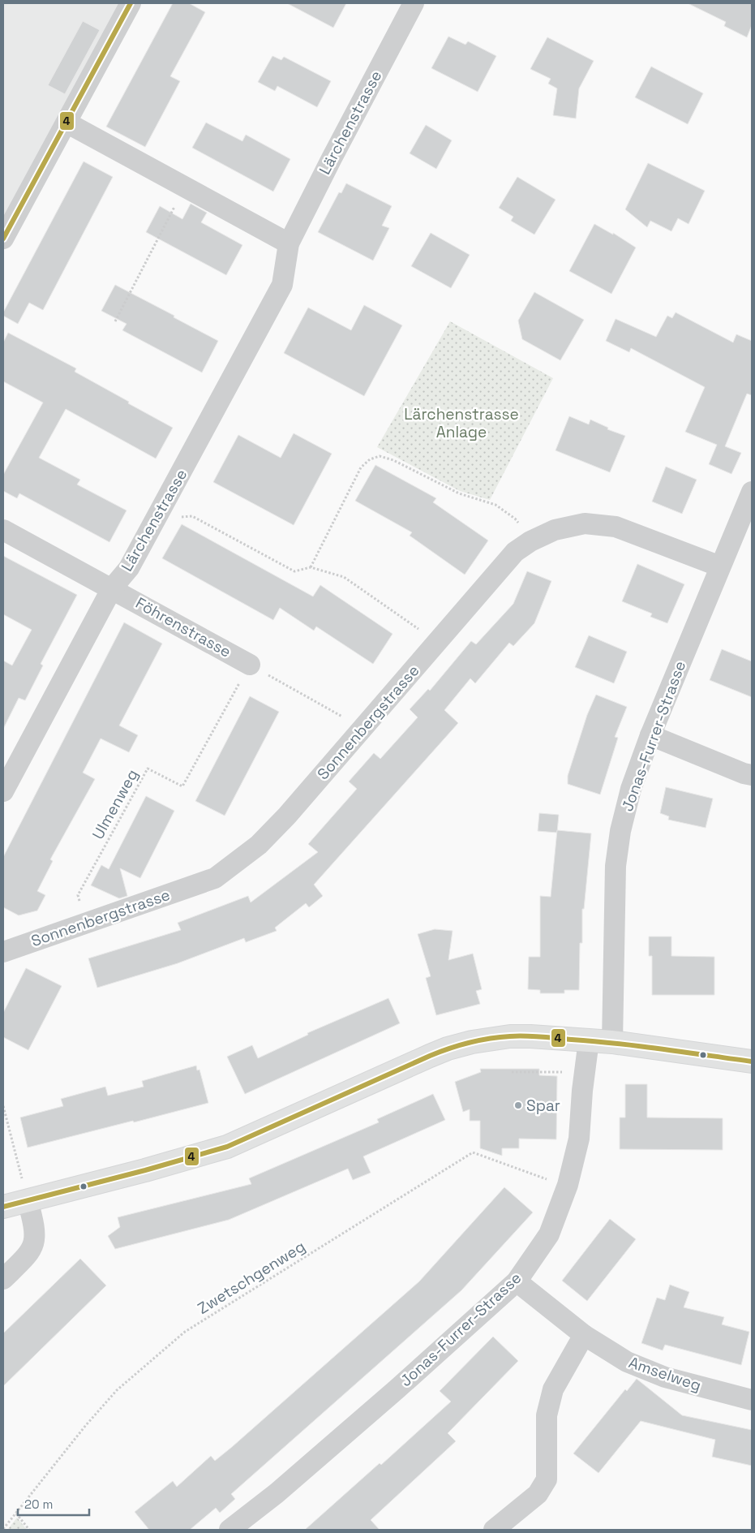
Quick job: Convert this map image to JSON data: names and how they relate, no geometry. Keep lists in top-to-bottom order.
{
  "streets": {
    "street": [
      "Lärchenstrasse",
      "Föhrenstrasse",
      "Sonnenbergstrasse",
      "Jonas-Furrer-Strasse",
      "Amselweg"
    ],
    "path": ["Ulmenweg", "Zwetschgenweg"]
  },
  "crossings": [
    ["Lärchenstrasse", "Föhrenstrasse"],
    ["Föhrenstrasse", "Ulmenweg"],
    ["Sonnenbergstrasse", "Jonas-Furrer-Strasse"],
    ["Sonnenbergstrasse", "Ulmenweg"],
    ["Jonas-Furrer-Strasse", "Zwetschgenweg"],
    ["Jonas-Furrer-Strasse", "Amselweg"]
  ],
  "parks": ["Lärchenstrasse Anlage"],
  "places": ["Spar"],
  "lines": ["transit line 4"],
  "scale_bar": "20 m"
}
